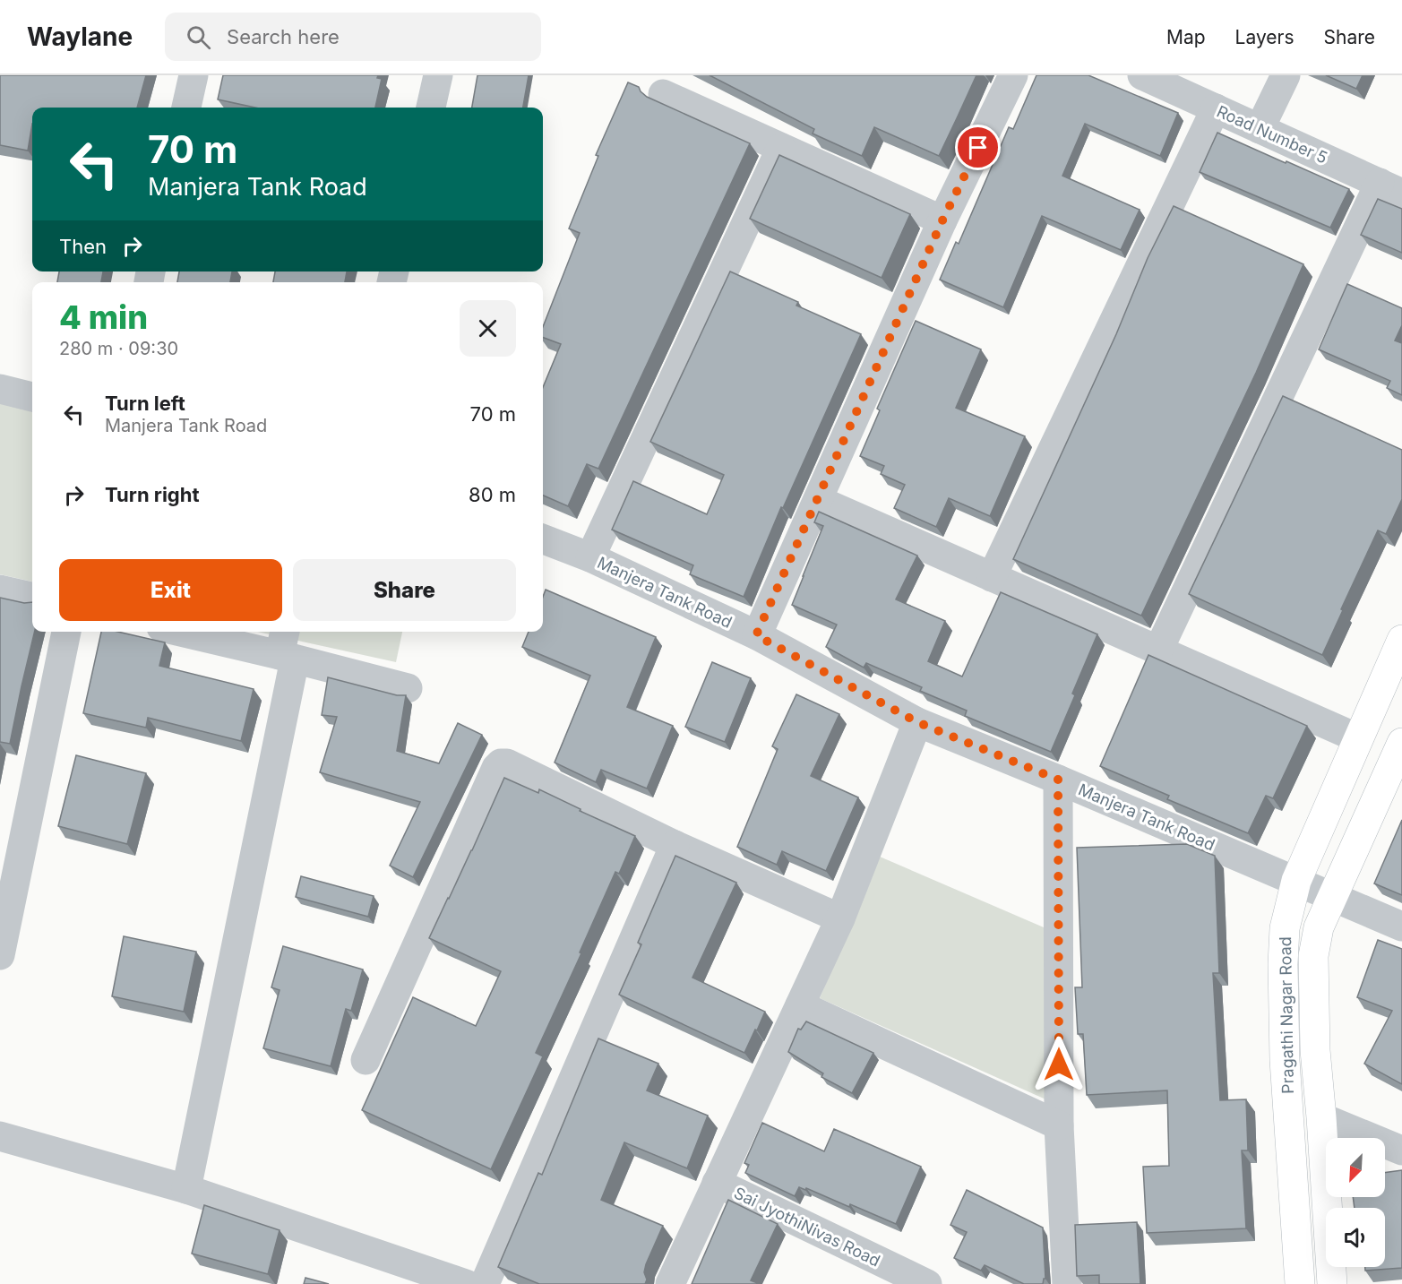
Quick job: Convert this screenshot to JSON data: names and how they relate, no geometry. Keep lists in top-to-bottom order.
{
  "streets": {
    "main road": ["Pragathi Nagar Road"],
    "street": ["Road Number 5", "Manjera Tank Road", "Sai JyothiNivas Road"]
  },
  "crossings": [
    ["Manjera Tank Road", "Pragathi Nagar Road"]
  ],
  "north": "bottom left",
  "page": {
    "header": "Waylane",
    "search": "Search here",
    "nav": ["Map", "Layers", "Share"],
    "turn": ["70 m", "Manjera Tank Road"],
    "then": "Then",
    "heading": ["4 min", "280 m · 09:30"],
    "list": [
      {
        "name": "Turn left",
        "note": "Manjera Tank Road",
        "value": "70 m"
      },
      {
        "name": "Turn right",
        "value": "80 m"
      }
    ],
    "buttons": ["Exit", "Share"]
  }
}
